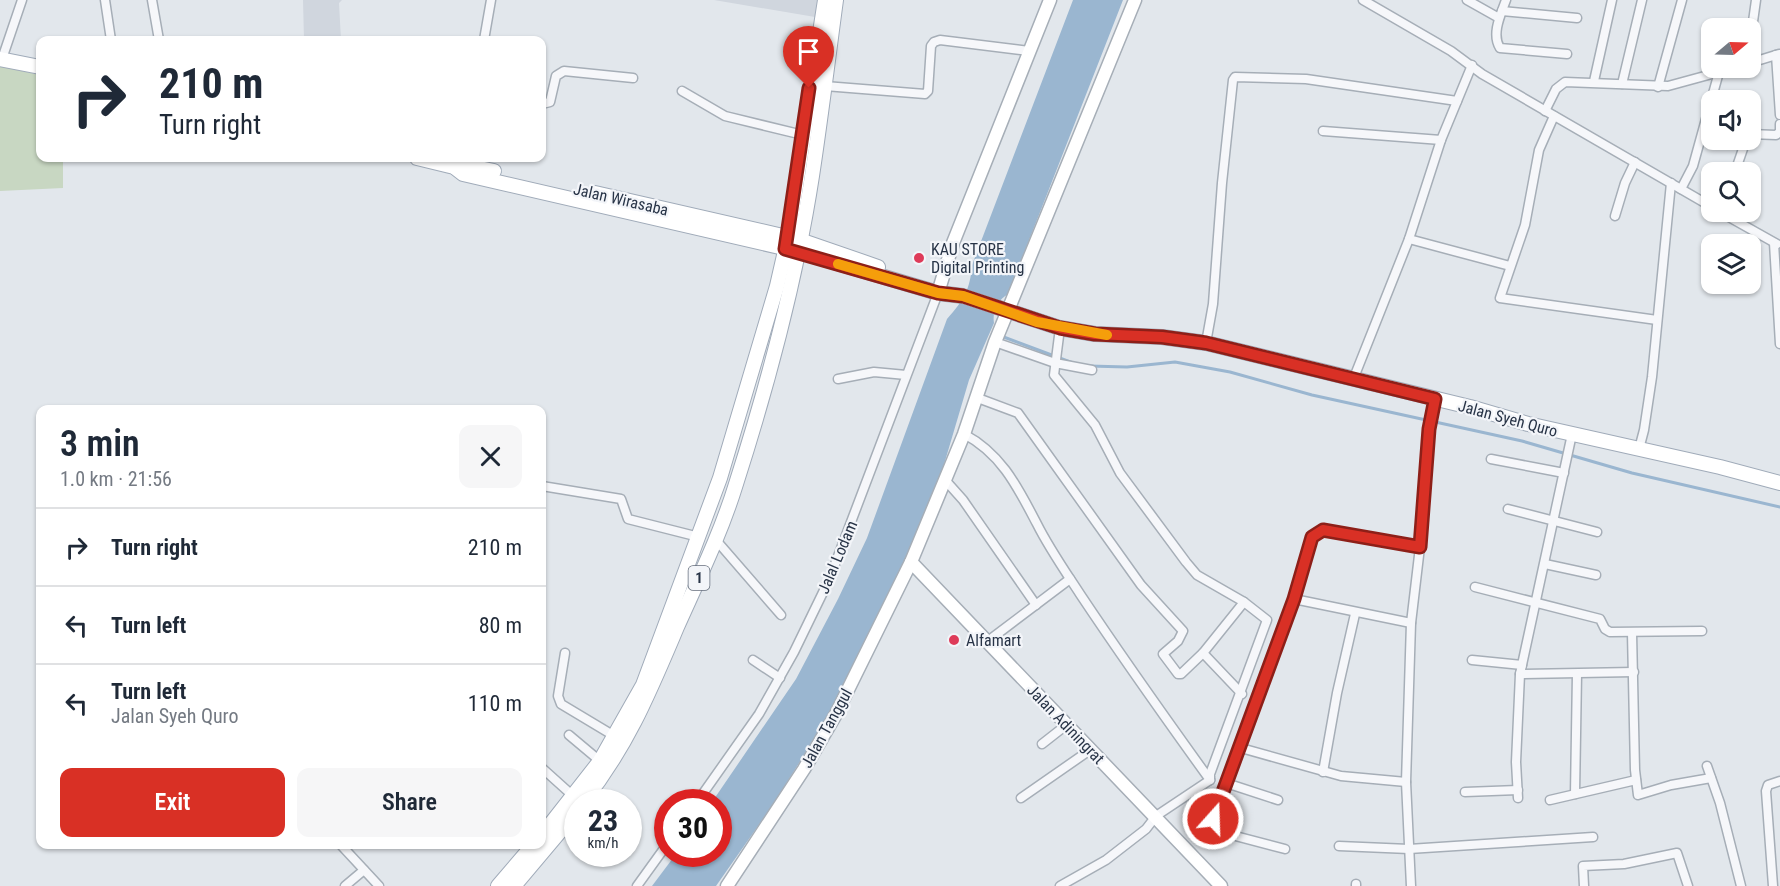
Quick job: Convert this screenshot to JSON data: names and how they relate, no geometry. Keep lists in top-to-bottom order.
{
  "streets": {
    "main road": ["Jalan Wirasaba", "Jalan Syeh Quro", "1"],
    "street": ["Jalal Lodam", "Jalan Adiningrat", "Jalan Tanggul"]
  },
  "crossings": [
    ["Jalan Wirasaba", "Jalan Syeh Quro"],
    ["Jalan Wirasaba", "1"],
    ["Jalan Syeh Quro", "Jalal Lodam"],
    ["Jalan Syeh Quro", "1"],
    ["Jalan Syeh Quro", "Jalan Tanggul"],
    ["Jalan Adiningrat", "Jalan Tanggul"]
  ],
  "places": ["KAU STORE Digital Printing", "Alfamart"],
  "north": "right",
  "page": {
    "turn": ["210 m", "Turn right"],
    "heading": ["3 min", "1.0 km · 21:56"],
    "list": [
      {
        "name": "Turn right",
        "value": "210 m"
      },
      {
        "name": "Turn left",
        "value": "80 m"
      },
      {
        "name": "Turn left",
        "note": "Jalan Syeh Quro",
        "value": "110 m"
      }
    ],
    "buttons": ["Exit", "Share"],
    "speed": "23 km/h",
    "limit": "30"
  }
}
